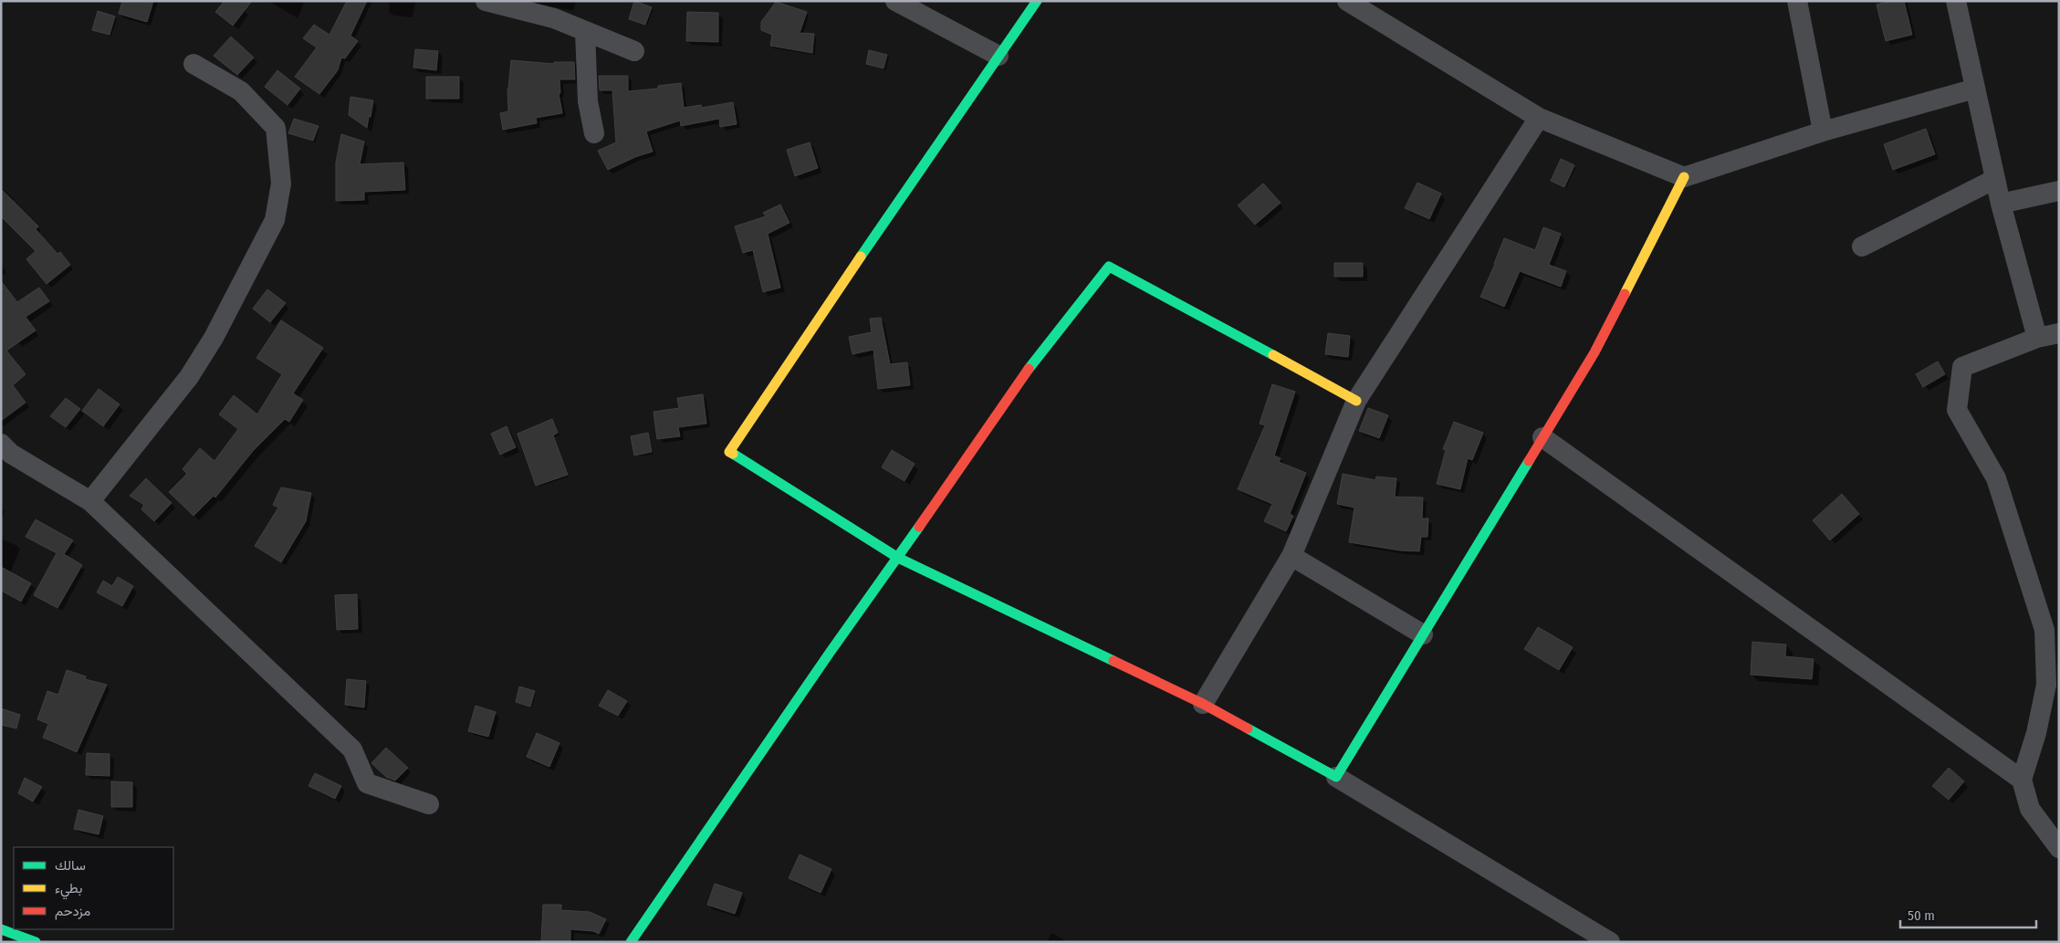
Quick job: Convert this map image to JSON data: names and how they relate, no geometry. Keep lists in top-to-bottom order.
{
  "legend": ["سالك", "بطيء", "مزدحم"],
  "scale_bar": "50 m"
}
